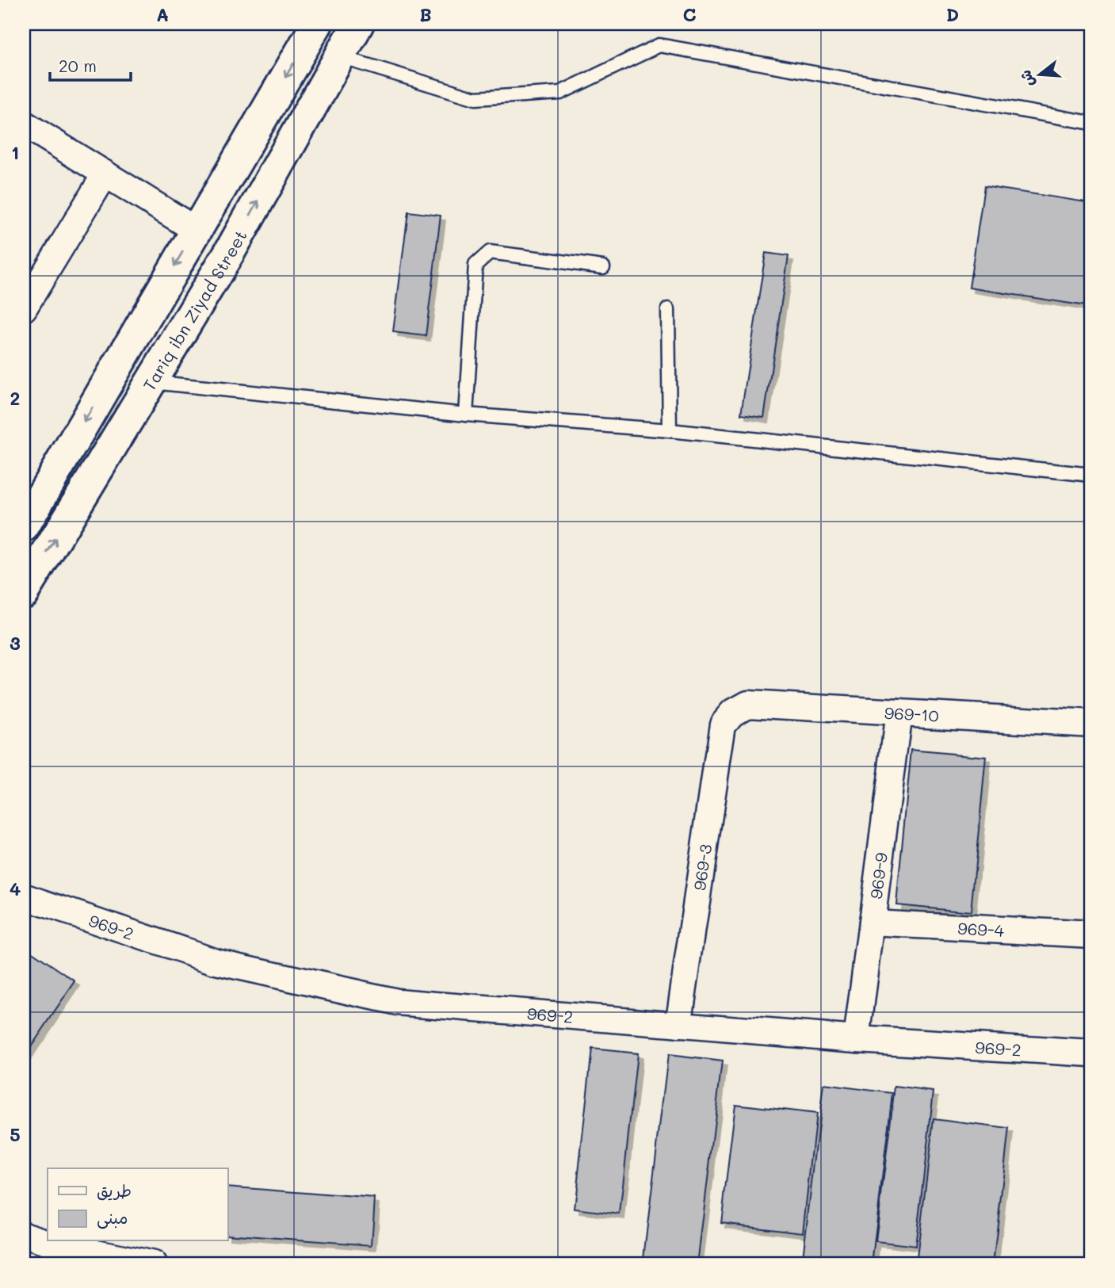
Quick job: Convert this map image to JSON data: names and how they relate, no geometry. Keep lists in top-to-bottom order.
{
  "streets": {
    "main road": ["Tariq ibn Ziyad Street"],
    "street": [
      "969-10",
      "969-3",
      "969-9",
      "969-2",
      "969-4"
    ]
  },
  "crossings": [
    ["969-10", "969-3"],
    ["969-10", "969-9"],
    ["969-3", "969-2"],
    ["969-9", "969-2"],
    ["969-9", "969-4"]
  ],
  "legend": ["طريق", "مبنى"],
  "scale_bar": "20 m",
  "north": "left",
  "grid": {
    "columns": [
      "A",
      "B",
      "C",
      "D"
    ],
    "rows": [
      "1",
      "2",
      "3",
      "4",
      "5"
    ]
  }
}
